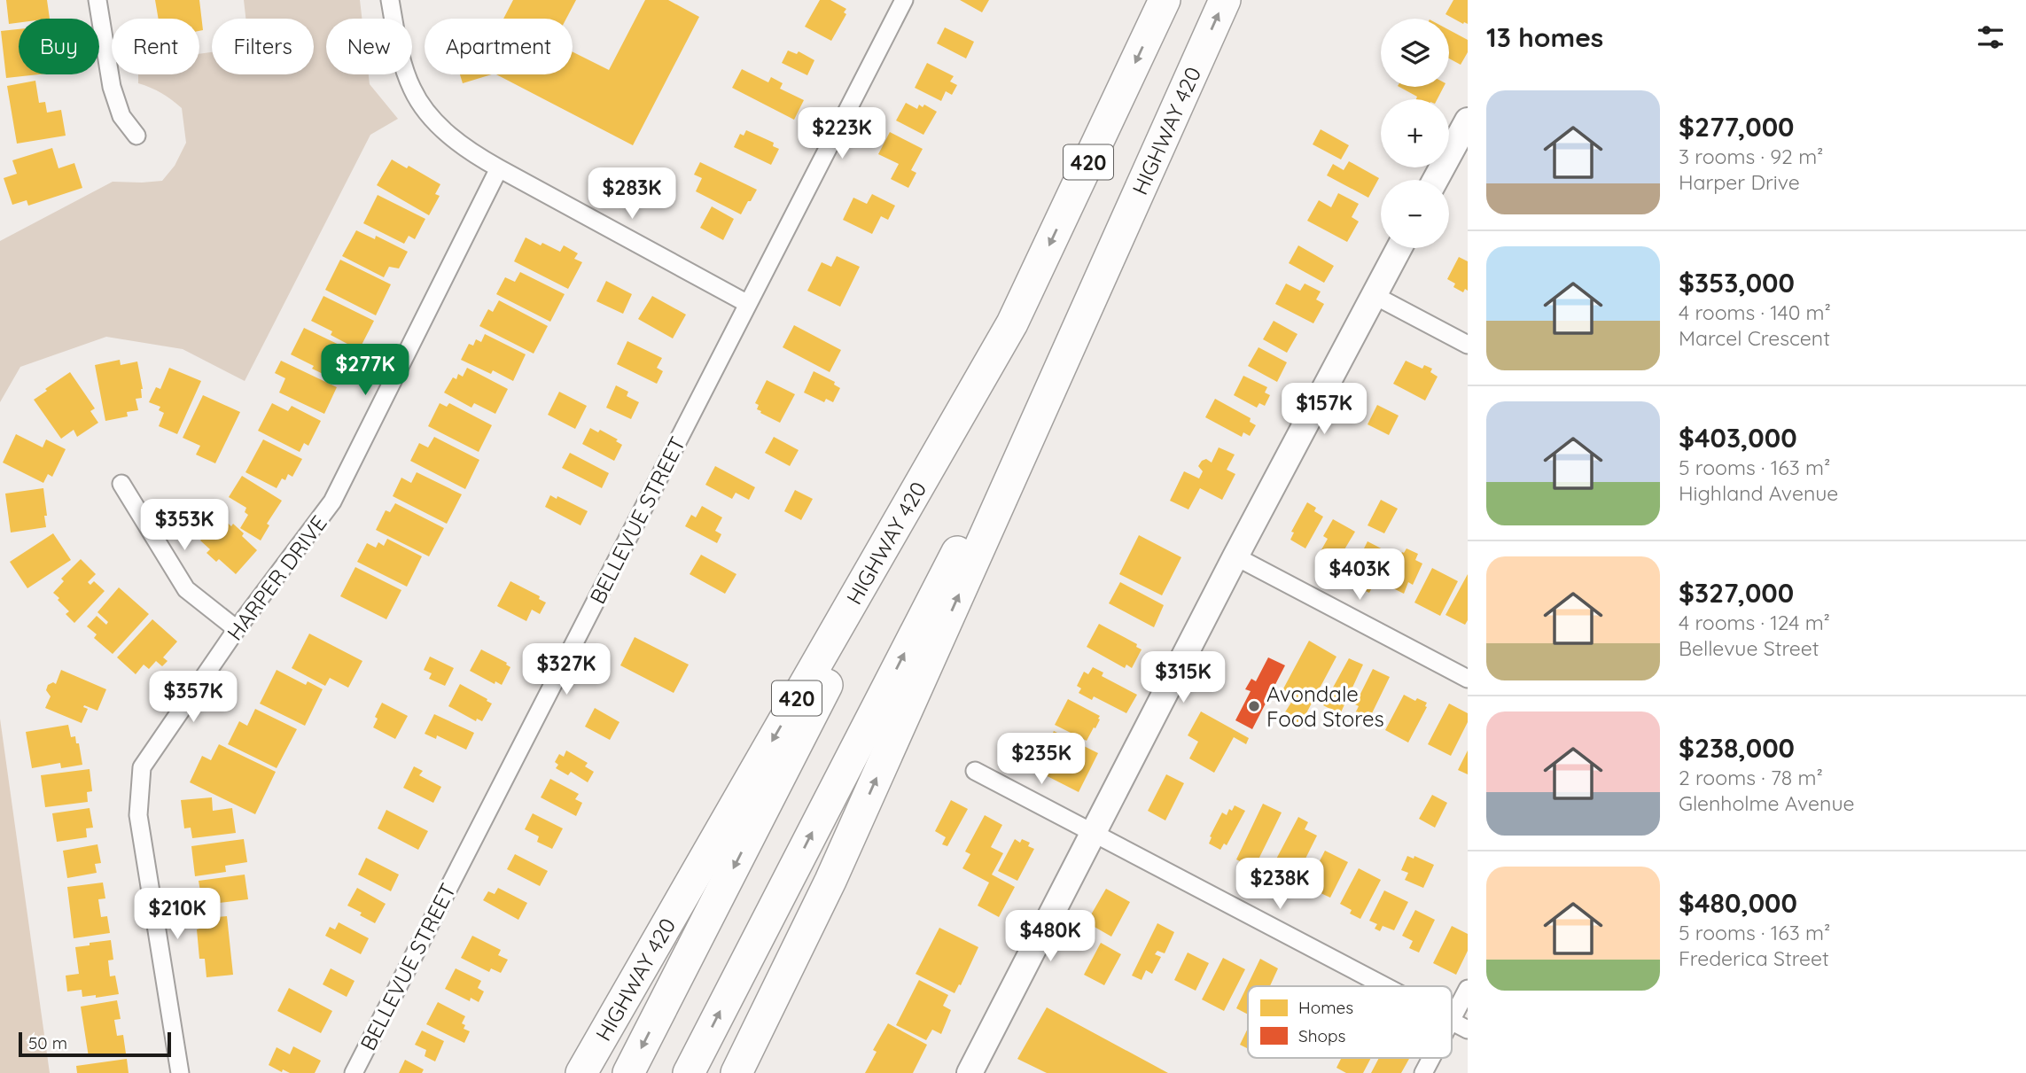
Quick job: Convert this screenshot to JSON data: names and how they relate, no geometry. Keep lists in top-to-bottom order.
{
  "streets": {
    "highway": ["HIGHWAY 420", "420"],
    "street": ["BELLEVUE STREET", "HARPER DRIVE"]
  },
  "places": ["Avondale Food Stores"],
  "legend": ["Homes", "Shops"],
  "scale_bar": "50 m",
  "page": {
    "heading": "13 homes",
    "map_buttons": ["+", "−"],
    "chip": [
      "Buy",
      "Rent",
      "Filters",
      "New",
      "Apartment"
    ],
    "list": [
      {
        "name": "$277,000",
        "note": "3 rooms · 92 m² · Harper Drive"
      },
      {
        "name": "$353,000",
        "note": "4 rooms · 140 m² · Marcel Crescent"
      },
      {
        "name": "$403,000",
        "note": "5 rooms · 163 m² · Highland Avenue"
      },
      {
        "name": "$327,000",
        "note": "4 rooms · 124 m² · Bellevue Street"
      },
      {
        "name": "$238,000",
        "note": "2 rooms · 78 m² · Glenholme Avenue"
      },
      {
        "name": "$480,000",
        "note": "5 rooms · 163 m² · Frederica Street"
      }
    ],
    "price": [
      "$223K",
      "$283K",
      "$277K",
      "$157K",
      "$353K",
      "$403K",
      "$327K",
      "$315K",
      "$357K",
      "$235K",
      "$238K",
      "$210K",
      "$480K"
    ],
    "scale": "50 m"
  }
}
